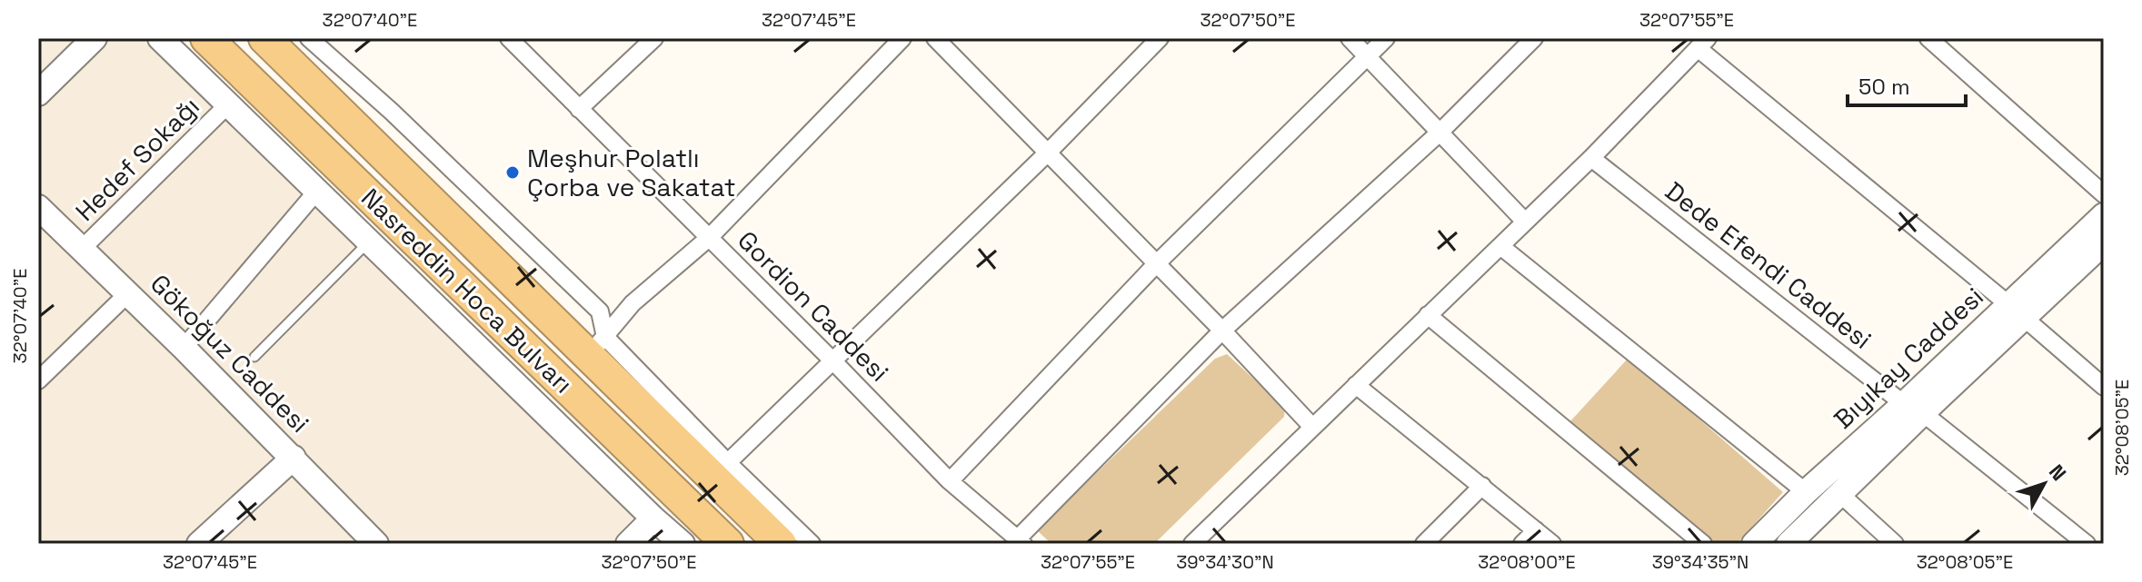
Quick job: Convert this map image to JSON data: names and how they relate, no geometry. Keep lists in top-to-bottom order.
{
  "streets": {
    "highway": ["Nasreddin Hoca Bulvarı"],
    "street": [
      "Hedef Sokağı",
      "Dede Efendi Caddesi",
      "Gordion Caddesi",
      "Gökoğuz Caddesi",
      "Bıyıkay Caddesi"
    ]
  },
  "crossings": [
    ["Hedef Sokağı", "Gökoğuz Caddesi"],
    ["Dede Efendi Caddesi", "Bıyıkay Caddesi"]
  ],
  "places": ["Meşhur Polatlı Çorba ve Sakatat"],
  "scale_bar": "50 m",
  "north": "top right",
  "coordinates": [
    "32°07'40\"E",
    "32°07'45\"E",
    "32°07'50\"E",
    "32°07'55\"E",
    "32°08'05\"E",
    "39°34'30\"N",
    "32°08'00\"E",
    "39°34'35\"N"
  ]
}
